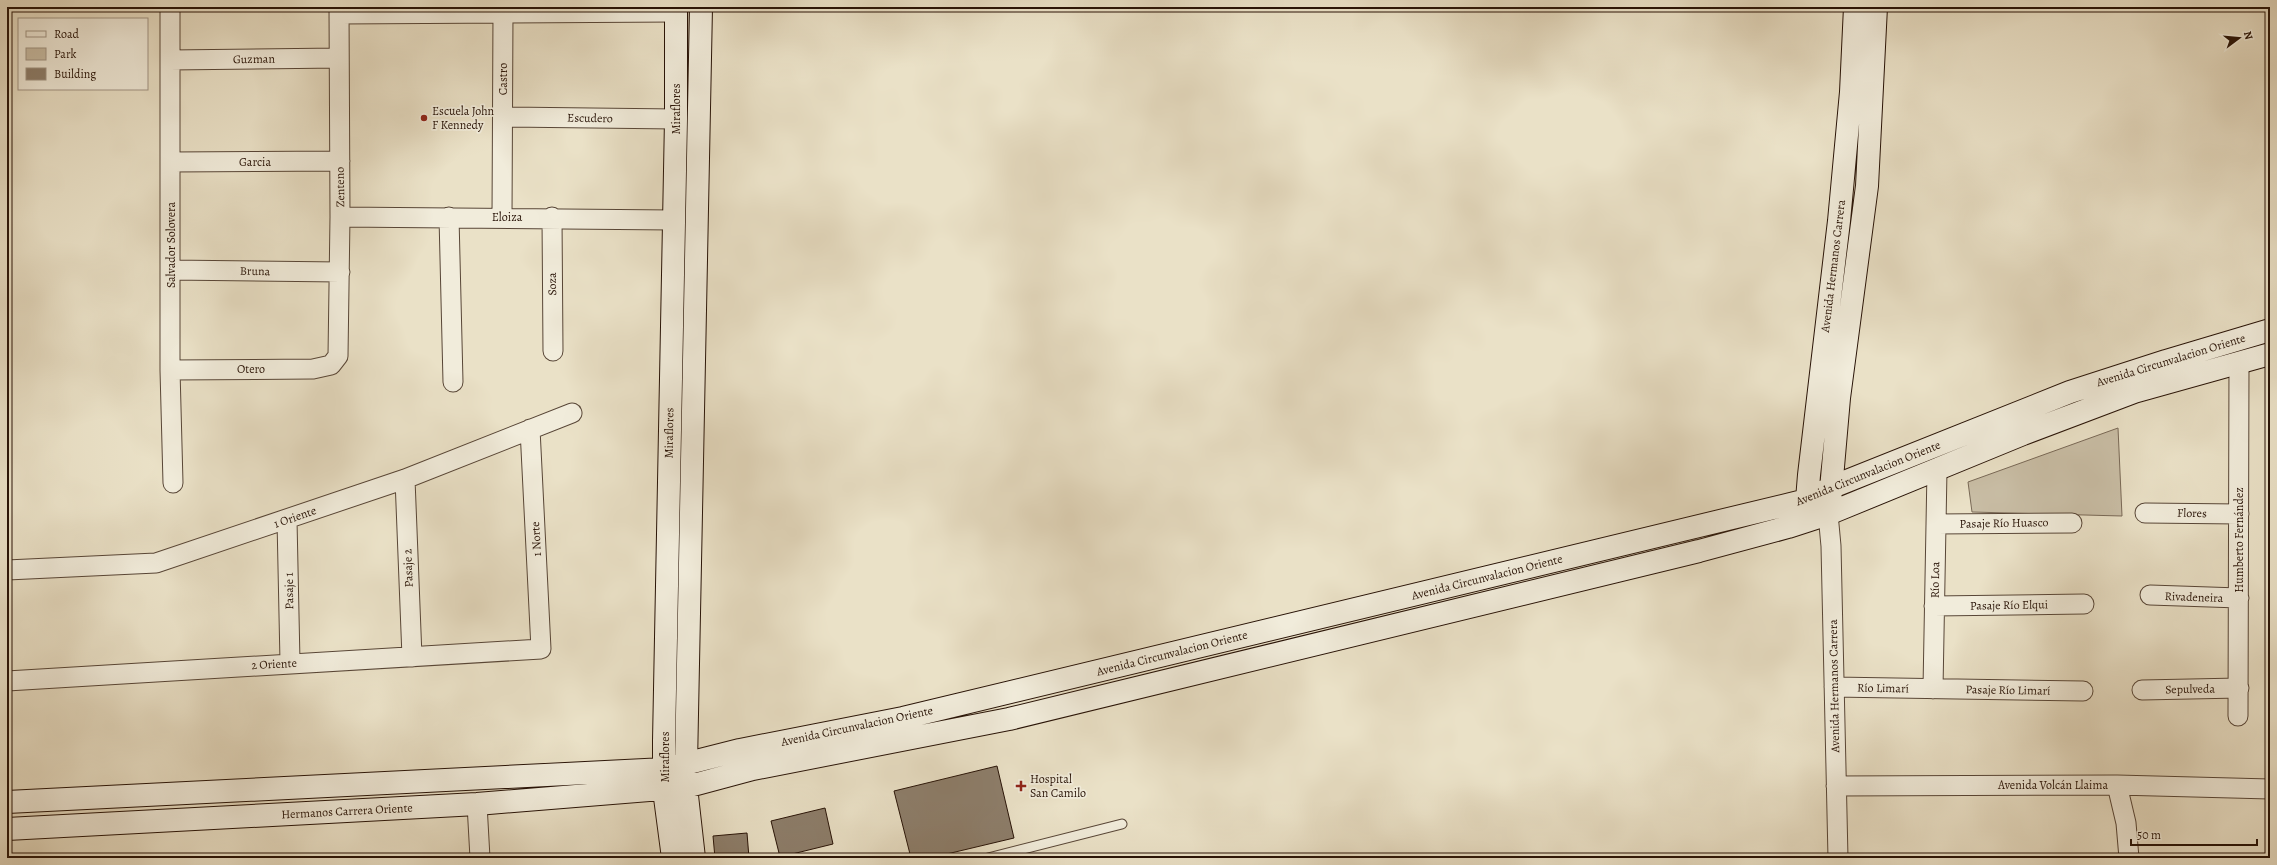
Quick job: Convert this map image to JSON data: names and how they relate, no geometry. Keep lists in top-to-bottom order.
{
  "streets": {
    "street": [
      "Guzman",
      "Castro",
      "Miraflores",
      "Escudero",
      "Garcia",
      "Zenteno",
      "Eloiza",
      "Salvador Solovera",
      "Avenida Hermanos Carrera",
      "Bruna",
      "Soza",
      "Avenida Circunvalacion Oriente",
      "Otero",
      "Flores",
      "1 Oriente",
      "Pasaje Río Huasco",
      "1 Norte",
      "Humberto Fernández",
      "Pasaje 2",
      "Río Loa",
      "Pasaje 1",
      "Rivadeneira",
      "Pasaje Río Elqui",
      "2 Oriente",
      "Río Limarí",
      "Sepulveda",
      "Pasaje Río Limarí",
      "Avenida Volcán Llaima",
      "Hermanos Carrera Oriente"
    ]
  },
  "crossings": [
    ["Guzman", "Zenteno"],
    ["Guzman", "Salvador Solovera"],
    ["Castro", "Escudero"],
    ["Castro", "Eloiza"],
    ["Miraflores", "Escudero"],
    ["Miraflores", "Eloiza"],
    ["Miraflores", "Avenida Circunvalacion Oriente"],
    ["Miraflores", "Hermanos Carrera Oriente"],
    ["Garcia", "Zenteno"],
    ["Garcia", "Salvador Solovera"],
    ["Zenteno", "Eloiza"],
    ["Zenteno", "Bruna"],
    ["Zenteno", "Otero"],
    ["Eloiza", "Soza"],
    ["Salvador Solovera", "Bruna"],
    ["Salvador Solovera", "Otero"],
    ["Avenida Hermanos Carrera", "Avenida Circunvalacion Oriente"],
    ["Avenida Hermanos Carrera", "Río Limarí"],
    ["Avenida Hermanos Carrera", "Avenida Volcán Llaima"],
    ["Avenida Circunvalacion Oriente", "Humberto Fernández"],
    ["Avenida Circunvalacion Oriente", "Río Loa"],
    ["Avenida Circunvalacion Oriente", "Hermanos Carrera Oriente"],
    ["Flores", "Humberto Fernández"],
    ["1 Oriente", "1 Norte"],
    ["1 Oriente", "Pasaje 2"],
    ["1 Oriente", "Pasaje 1"],
    ["Pasaje Río Huasco", "Río Loa"],
    ["1 Norte", "2 Oriente"],
    ["Humberto Fernández", "Rivadeneira"],
    ["Humberto Fernández", "Sepulveda"],
    ["Pasaje 2", "2 Oriente"],
    ["Río Loa", "Pasaje Río Elqui"],
    ["Río Loa", "Río Limarí"],
    ["Río Loa", "Pasaje Río Limarí"],
    ["Pasaje 1", "2 Oriente"],
    ["Río Limarí", "Pasaje Río Limarí"]
  ],
  "places": {
    "other": ["Escuela John F Kennedy"],
    "health": ["Hospital San Camilo"]
  },
  "legend": ["Road", "Park", "Building"],
  "scale_bar": "50 m",
  "north": "right"
}
